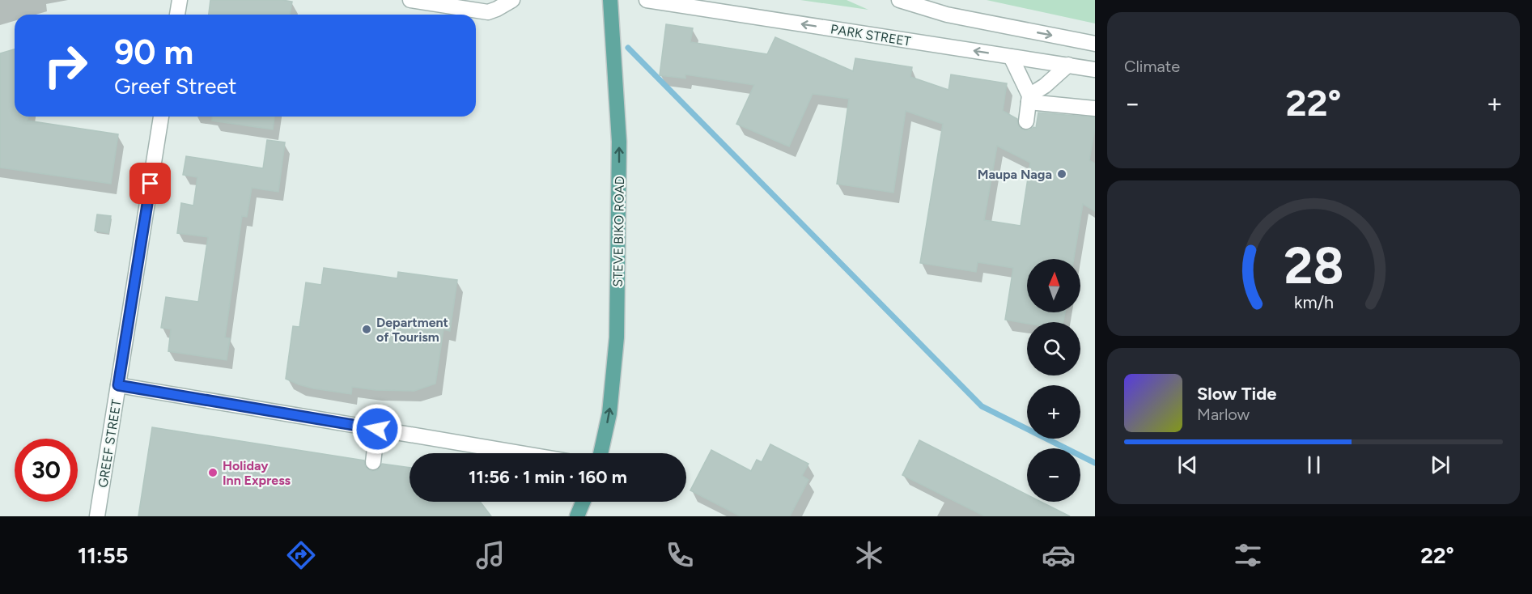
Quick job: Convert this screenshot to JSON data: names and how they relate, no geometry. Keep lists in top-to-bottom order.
{
  "streets": {
    "main road": ["STEVE BIKO ROAD"],
    "street": ["PARK STREET", "GREEF STREET"]
  },
  "one_way": ["STEVE BIKO ROAD"],
  "places": ["Maupa Naga", "Department of Tourism", "Holiday Inn Express"],
  "north": "top",
  "page": {
    "tile": "Climate",
    "turn": ["90 m", "Greef Street"],
    "heat": ["−", "22°", "+"],
    "map_buttons": ["+", "−"],
    "song": ["Slow Tide", "Marlow"],
    "limit": "30",
    "trip": "11:56 · 1 min · 160 m",
    "tabs": ["11:55", "22°"],
    "gauge": ["28", "km/h"]
  }
}
